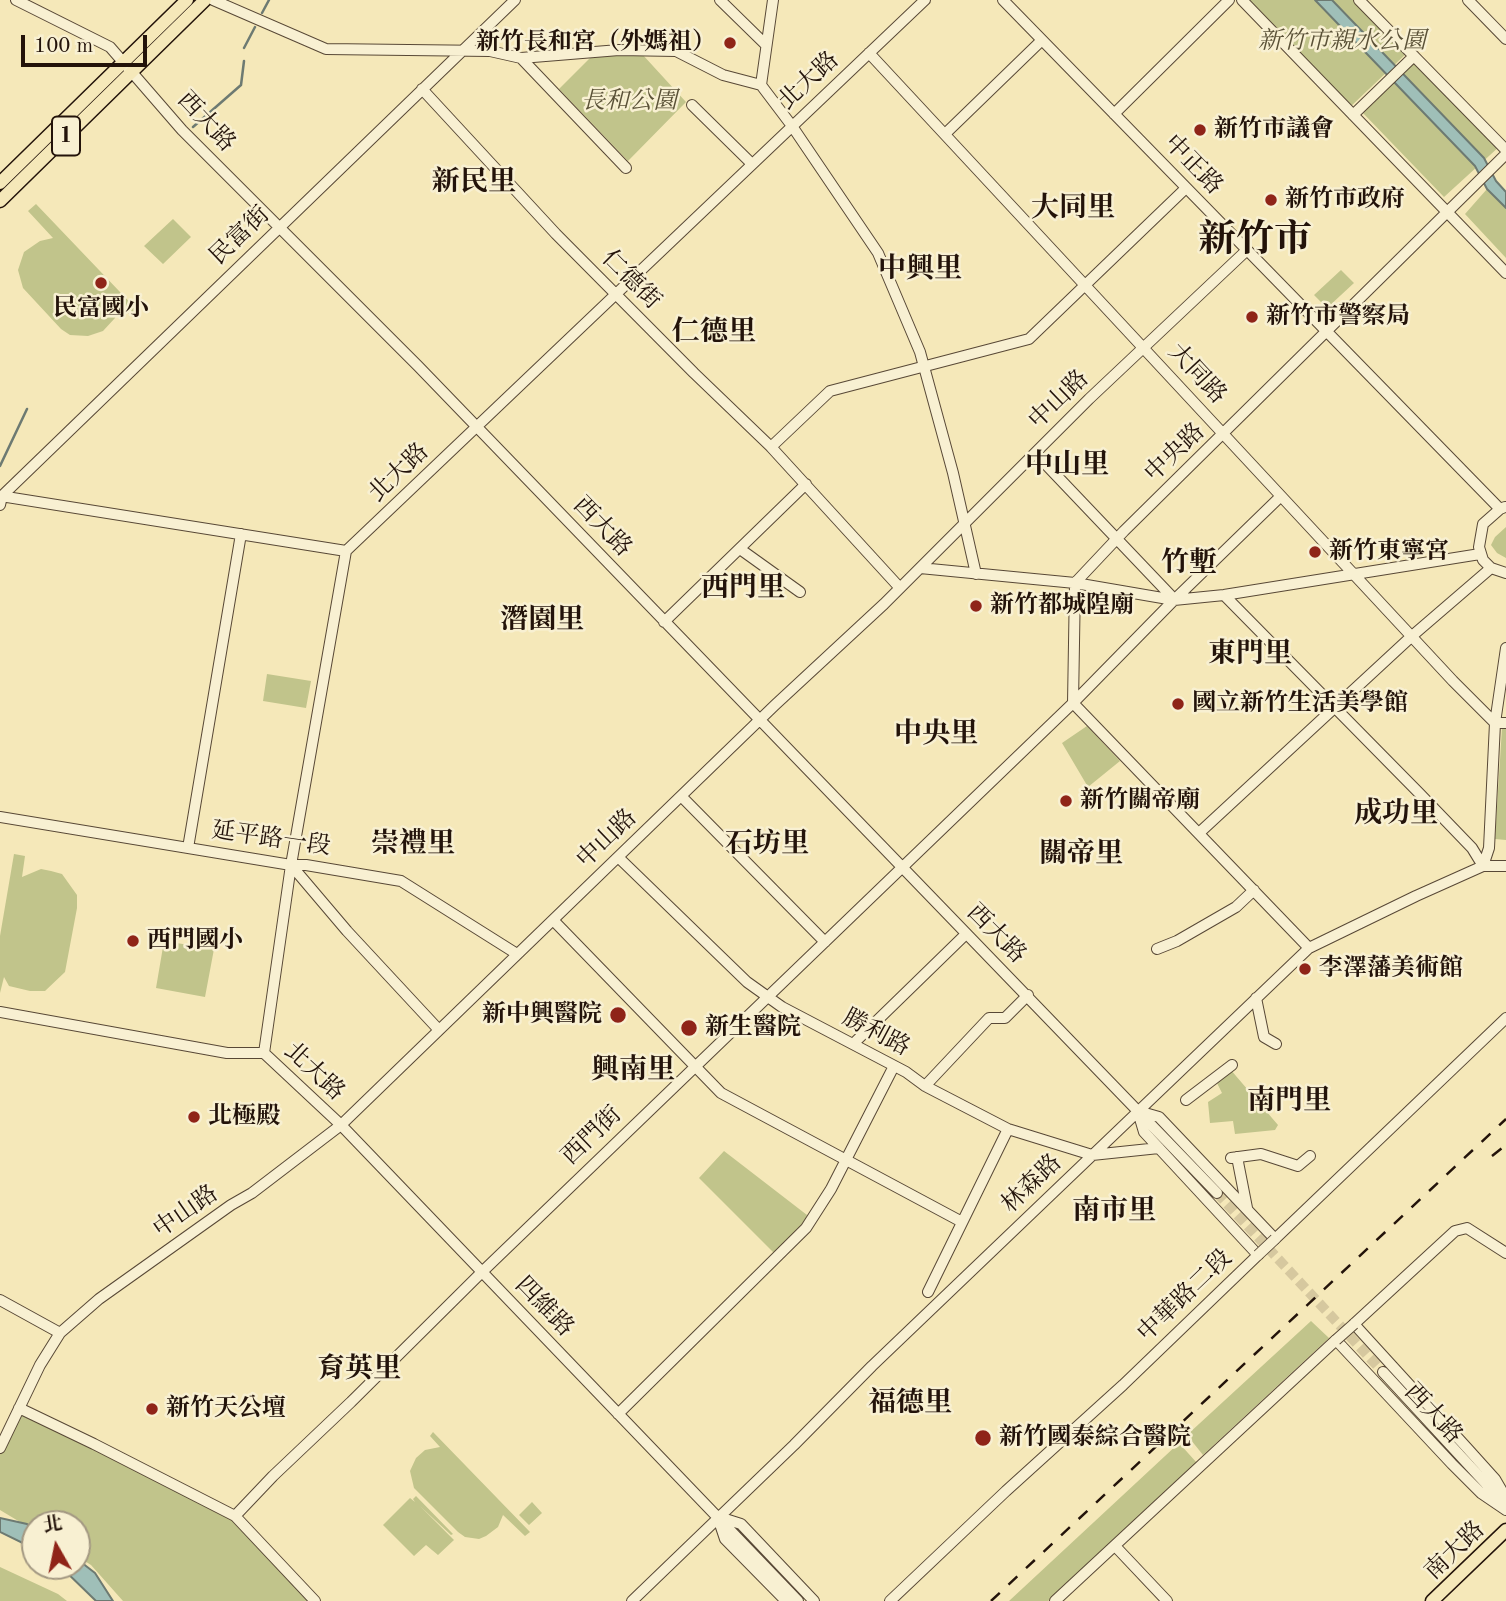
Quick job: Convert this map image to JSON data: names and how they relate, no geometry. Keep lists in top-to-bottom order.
{
  "streets": {
    "main road": ["1", "南大路"],
    "street": [
      "北大路",
      "西大路",
      "中正路",
      "民富街",
      "仁德街",
      "大同路",
      "中山路",
      "中央路",
      "延平路一段",
      "勝利路",
      "西門街",
      "林森路",
      "中華路二段",
      "四維路"
    ]
  },
  "crossings": [
    ["北大路", "西大路"],
    ["北大路", "仁德街"],
    ["北大路", "大同路"],
    ["北大路", "中山路"],
    ["北大路", "延平路一段"],
    ["北大路", "四維路"],
    ["西大路", "1"],
    ["西大路", "民富街"],
    ["西大路", "中山路"],
    ["西大路", "勝利路"],
    ["西大路", "西門街"],
    ["西大路", "林森路"],
    ["西大路", "中華路二段"],
    ["中正路", "中山路"],
    ["中正路", "中央路"],
    ["民富街", "仁德街"],
    ["仁德街", "中山路"],
    ["大同路", "中山路"],
    ["大同路", "中央路"],
    ["大同路", "西門街"],
    ["中山路", "延平路一段"],
    ["中山路", "勝利路"],
    ["中山路", "四維路"],
    ["勝利路", "西門街"],
    ["勝利路", "林森路"],
    ["西門街", "四維路"],
    ["林森路", "四維路"]
  ],
  "districts": [
    "新民里",
    "大同里",
    "新竹市",
    "中興里",
    "仁德里",
    "中山里",
    "竹塹",
    "西門里",
    "潛園里",
    "東門里",
    "中央里",
    "成功里",
    "崇禮里",
    "石坊里",
    "關帝里",
    "興南里",
    "南門里",
    "南市里",
    "育英里",
    "福德里"
  ],
  "parks": ["新竹市親水公園", "長和公園"],
  "places": [
    "新竹長和宮（外媽祖）",
    "新竹市議會",
    "新竹市政府",
    "民富國小",
    "新竹市警察局",
    "新竹東寧宮",
    "新竹都城隍廟",
    "國立新竹生活美學館",
    "新竹關帝廟",
    "西門國小",
    "李澤藩美術館",
    "新中興醫院",
    "新生醫院",
    "北極殿",
    "新竹天公壇",
    "新竹國泰綜合醫院"
  ],
  "scale_bar": "100 m",
  "north": "top"
}
